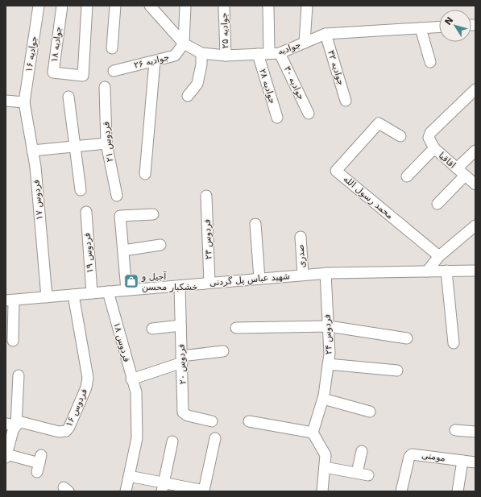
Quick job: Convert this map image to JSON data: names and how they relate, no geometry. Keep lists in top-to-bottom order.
{
  "streets": {
    "street": [
      "جوادیه ۲۵",
      "جوادیه ۱۸",
      "جوادیه",
      "جوادیه ۱۶",
      "جوادیه ۲۶",
      "جوادیه ۳۲",
      "جوادیه ۳۰",
      "جوادیه ۲۸",
      "فردوس ۲۱",
      "اقاقیا",
      "محمد رسول الله",
      "فردوس ۱۷",
      "فردوس ۲۳",
      "فردوس ۱۹",
      "صدری",
      "شهید عباس پل گردنی",
      "فردوس ۲۴",
      "فردوس ۱۸",
      "فردوس ۲۰",
      "فردوس ۱۶",
      "مومنی"
    ]
  },
  "crossings": [
    ["جوادیه ۲۵", "جوادیه"],
    ["جوادیه", "جوادیه ۲۶"],
    ["جوادیه", "جوادیه ۳۲"],
    ["جوادیه", "جوادیه ۳۰"],
    ["جوادیه", "جوادیه ۲۸"],
    ["جوادیه ۱۶", "فردوس ۱۷"],
    ["فردوس ۱۷", "شهید عباس پل گردنی"],
    ["فردوس ۲۳", "شهید عباس پل گردنی"],
    ["فردوس ۱۹", "شهید عباس پل گردنی"],
    ["صدری", "شهید عباس پل گردنی"],
    ["شهید عباس پل گردنی", "فردوس ۲۴"],
    ["شهید عباس پل گردنی", "فردوس ۱۸"],
    ["شهید عباس پل گردنی", "فردوس ۲۰"],
    ["شهید عباس پل گردنی", "فردوس ۱۶"]
  ],
  "places": {
    "shop": ["آجیل و خشکبار محسن"]
  },
  "north": "top left"
}
